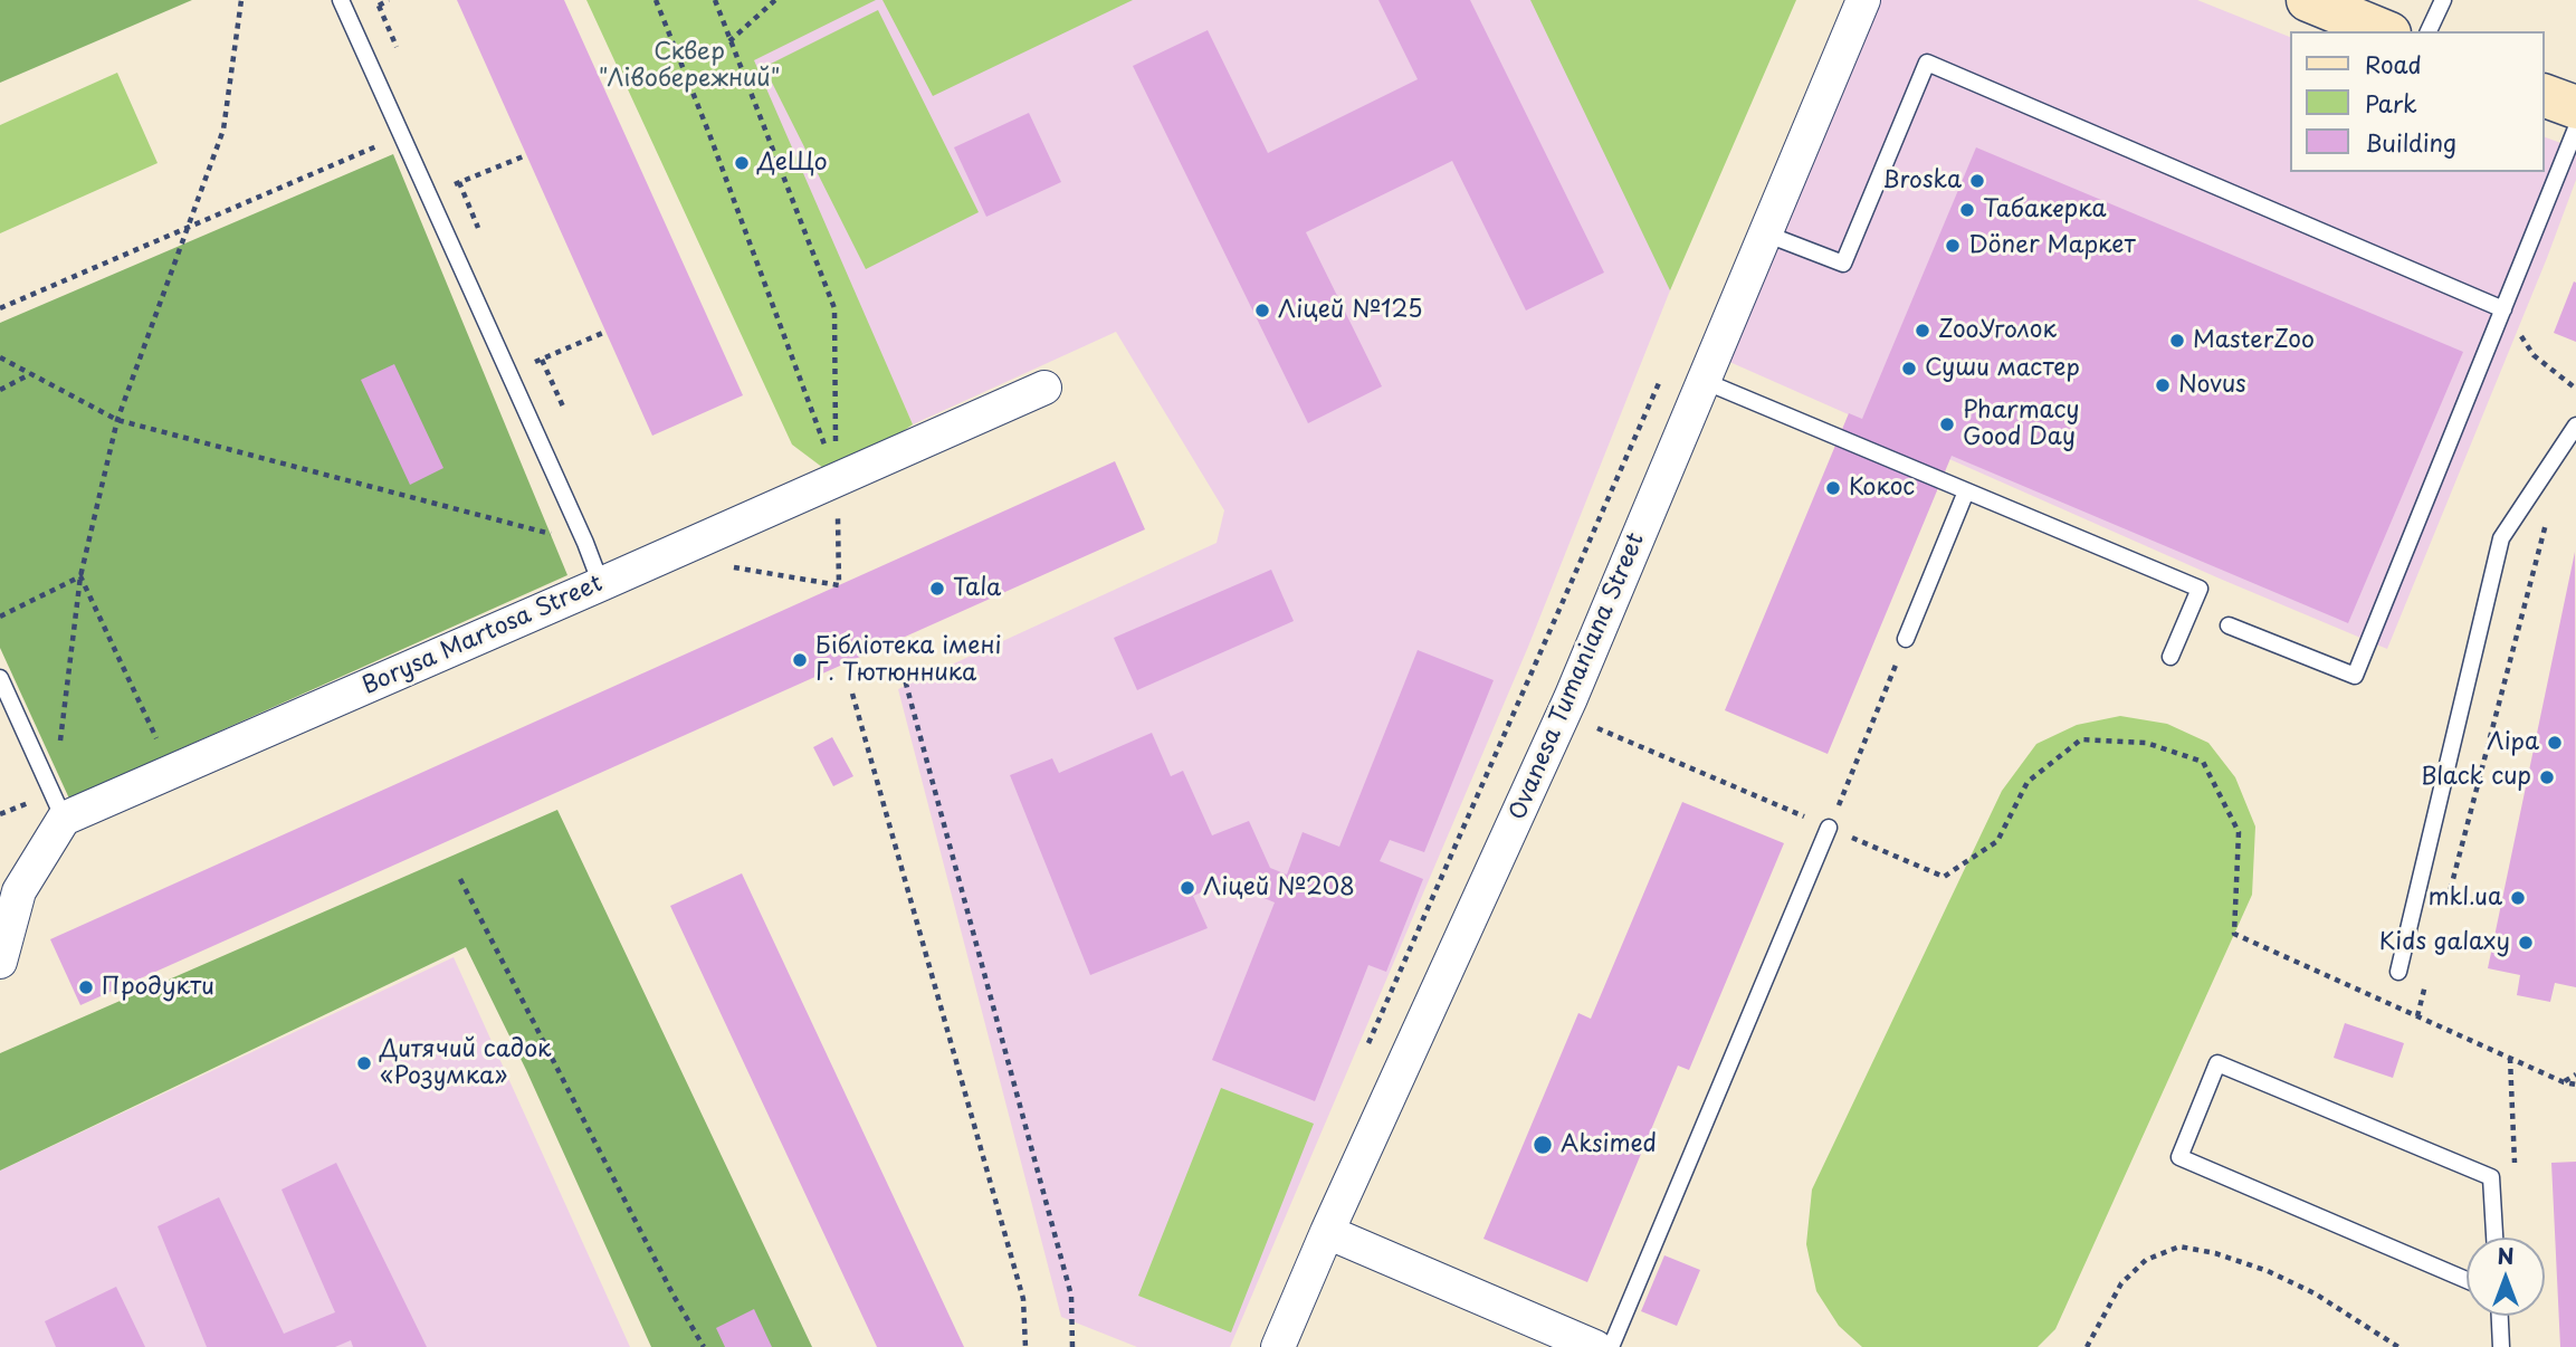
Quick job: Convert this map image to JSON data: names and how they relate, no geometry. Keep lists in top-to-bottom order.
{
  "streets": {
    "street": ["Borysa Martosa Street", "Ovanesa Tumaniana Street"]
  },
  "parks": ["Сквер \"Лівобережний\""],
  "places": [
    "ДеЩо",
    "Broska",
    "Табакерка",
    "Döner Маркет",
    "Ліцей №125",
    "ZooУголок",
    "MasterZoo",
    "Суши мастер",
    "Novus",
    "Pharmacy Good Day",
    "Кокос",
    "Tala",
    "Бібліотека імені Г. Тютюнника",
    "Ліра",
    "Black cup",
    "Ліцей №208",
    "mkl.ua",
    "Kids galaxy",
    "Продукти",
    "Дитячий садок «Розумка»",
    "Aksimed"
  ],
  "legend": ["Road", "Park", "Building"],
  "north": "top"
}
